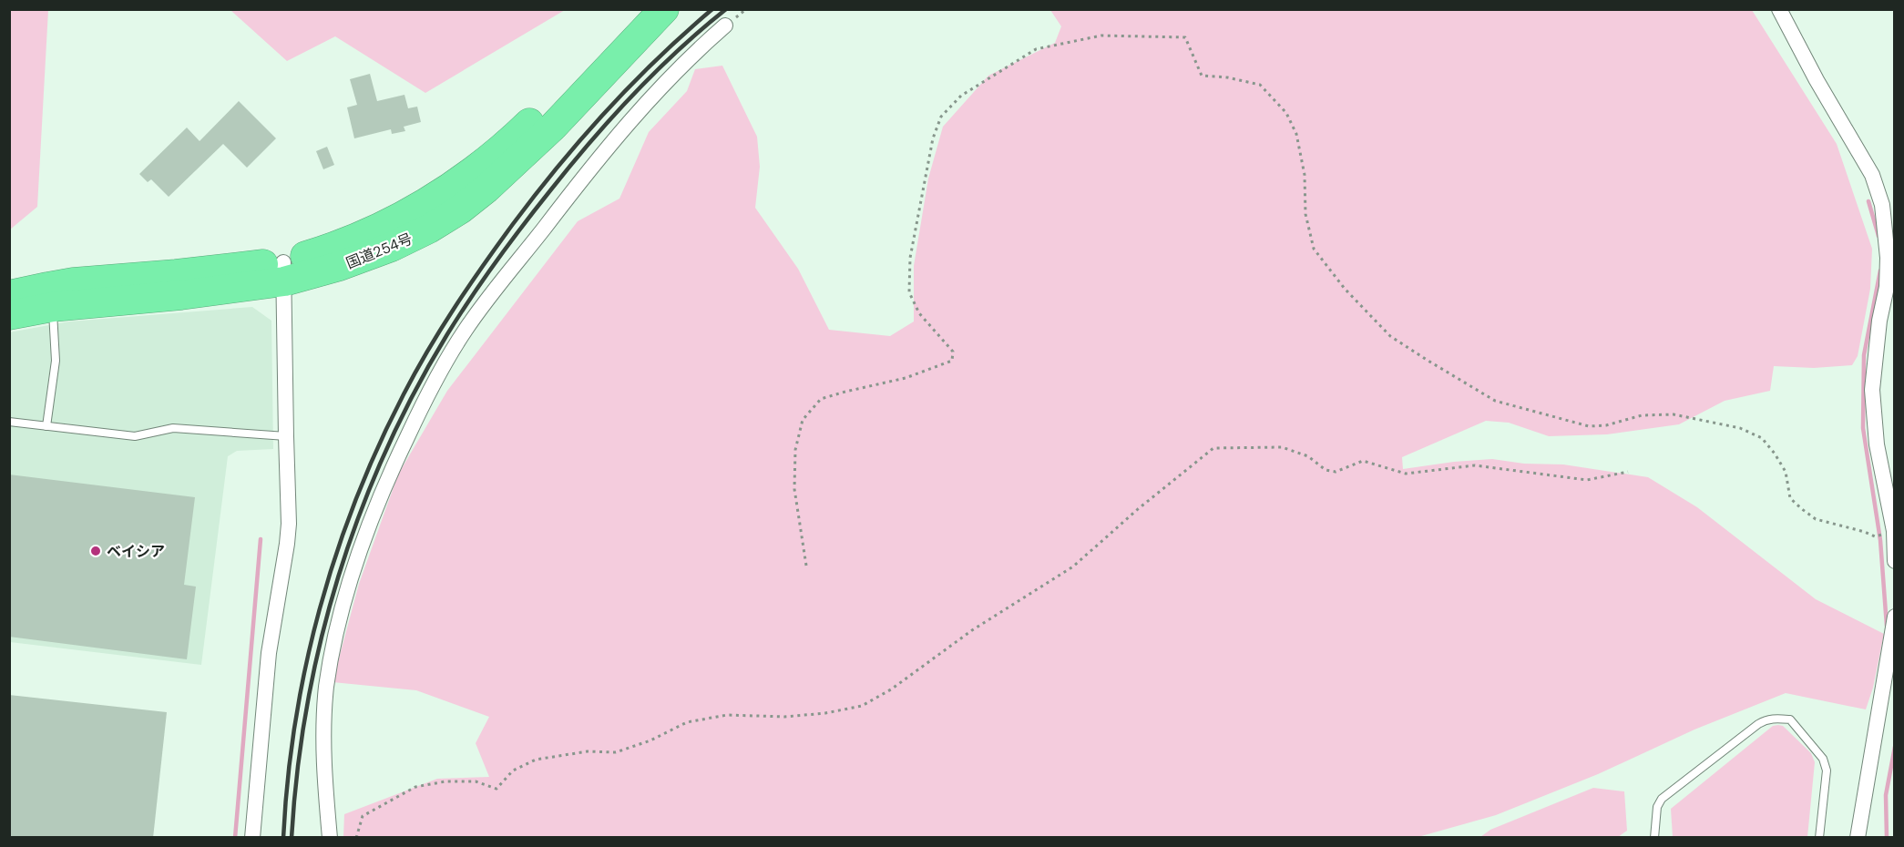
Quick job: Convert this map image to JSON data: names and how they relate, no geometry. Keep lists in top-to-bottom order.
{
  "streets": {
    "highway": ["国道254号"]
  },
  "places": ["ベイシア"]
}
